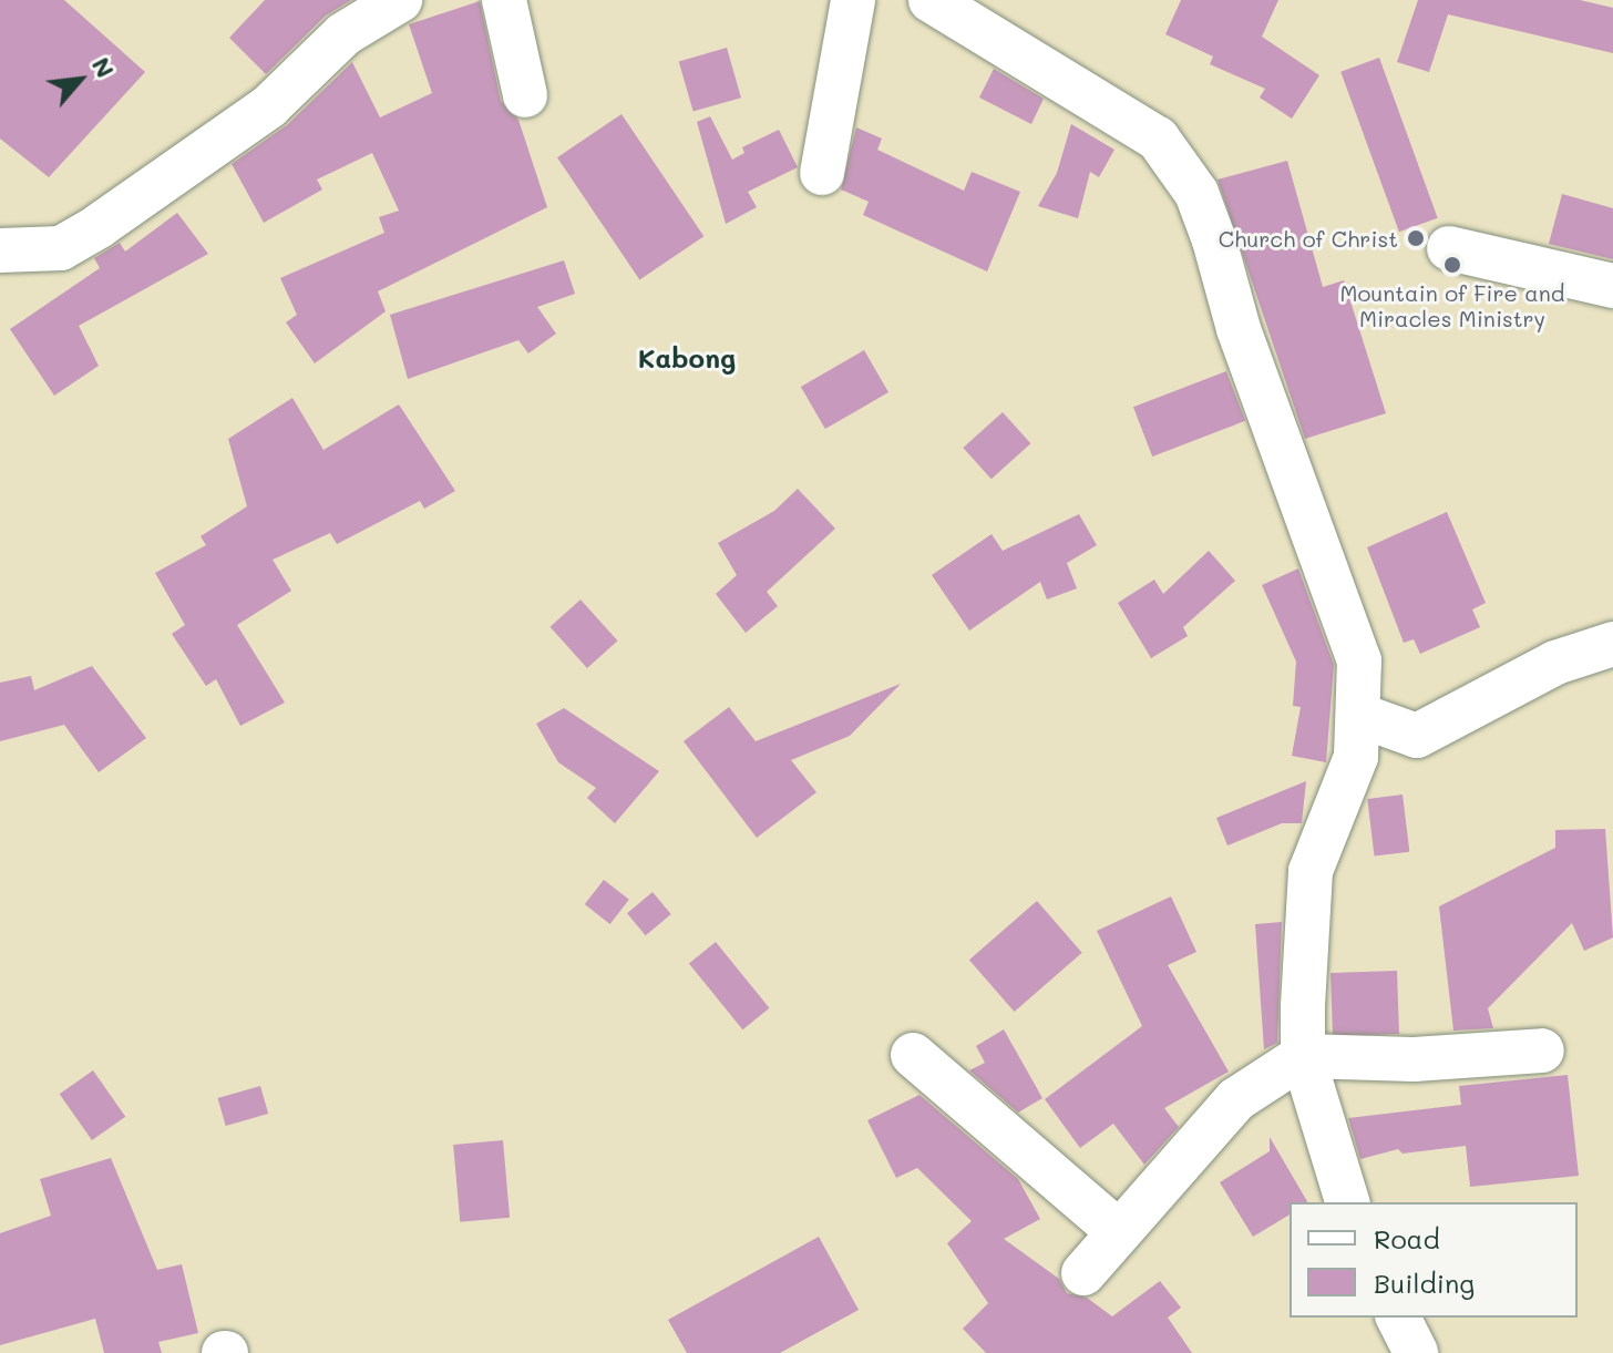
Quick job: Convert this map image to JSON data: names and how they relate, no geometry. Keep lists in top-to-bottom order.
{
  "districts": ["Kabong"],
  "places": ["Church of Christ", "Mountain of Fire and Miracles Ministry"],
  "legend": ["Road", "Building"],
  "north": "top right"
}
